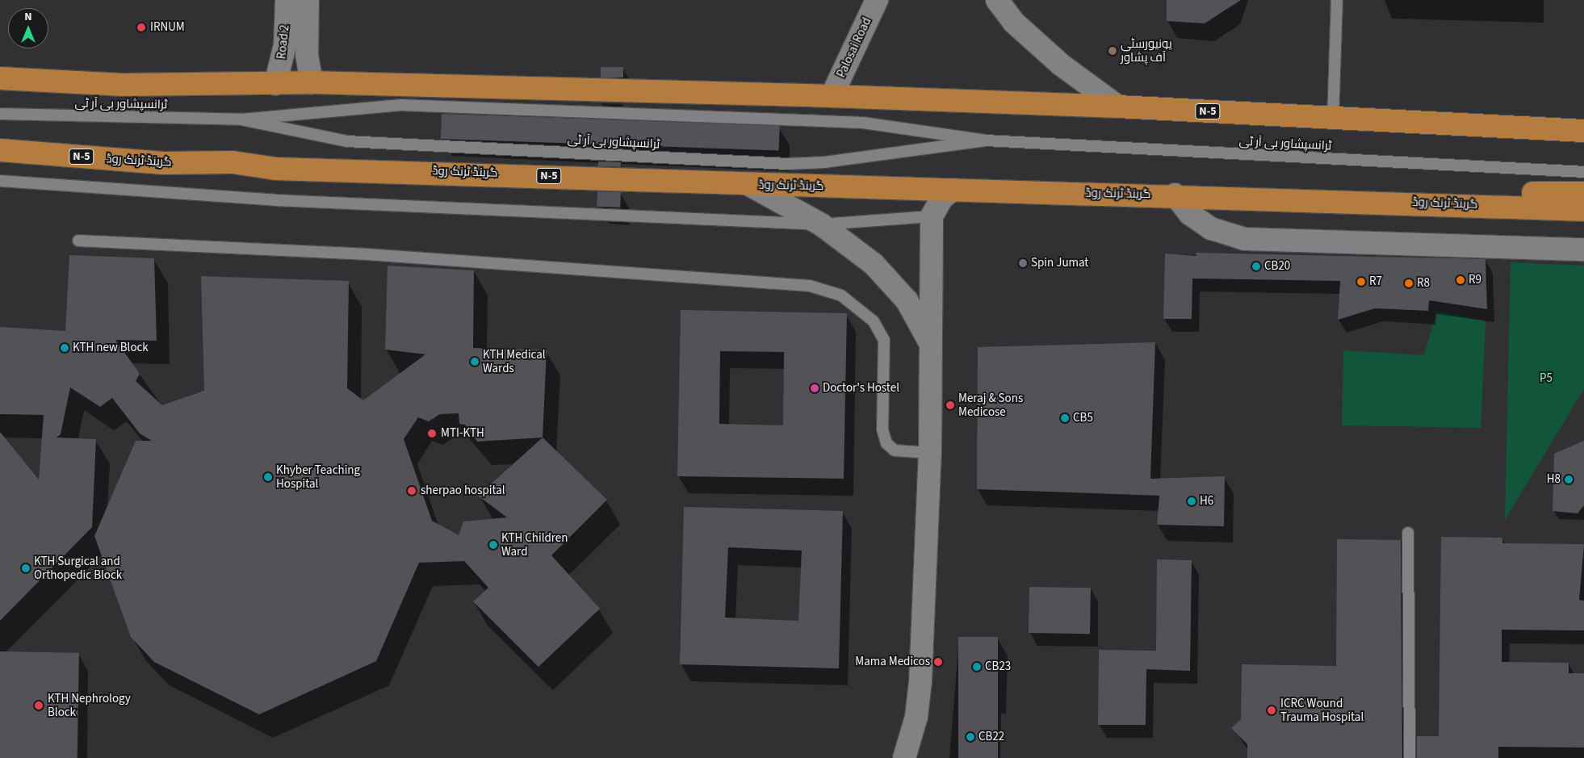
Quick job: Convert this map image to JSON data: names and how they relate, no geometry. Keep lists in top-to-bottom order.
{
  "streets": {
    "highway": ["N-5", "گرینڈ ٹرنک روڈ"],
    "street": ["Road 2", "Palosai Road"],
    "lane": ["ٹرانسپشاور بی آر ٹی"]
  },
  "crossings": [
    ["Road 2", "N-5"],
    ["Palosai Road", "N-5"]
  ],
  "parks": ["P5"],
  "places": [
    "IRNUM",
    "یونیورسٹی آف پشاور",
    "Spin Jumat",
    "CB20",
    "R9",
    "R7",
    "R8",
    "KTH new Block",
    "KTH Medical Wards",
    "Doctor's Hostel",
    "Meraj & Sons Medicose",
    "CB5",
    "MTI-KTH",
    "Khyber Teaching Hospital",
    "H8",
    "sherpao hospital",
    "H6",
    "KTH Children Ward",
    "KTH Surgical and Orthopedic Block",
    "Mama Medicos",
    "CB23",
    "KTH Nephrology Block",
    "ICRC Wound Trauma Hospital",
    "CB22"
  ],
  "north": "top"
}
